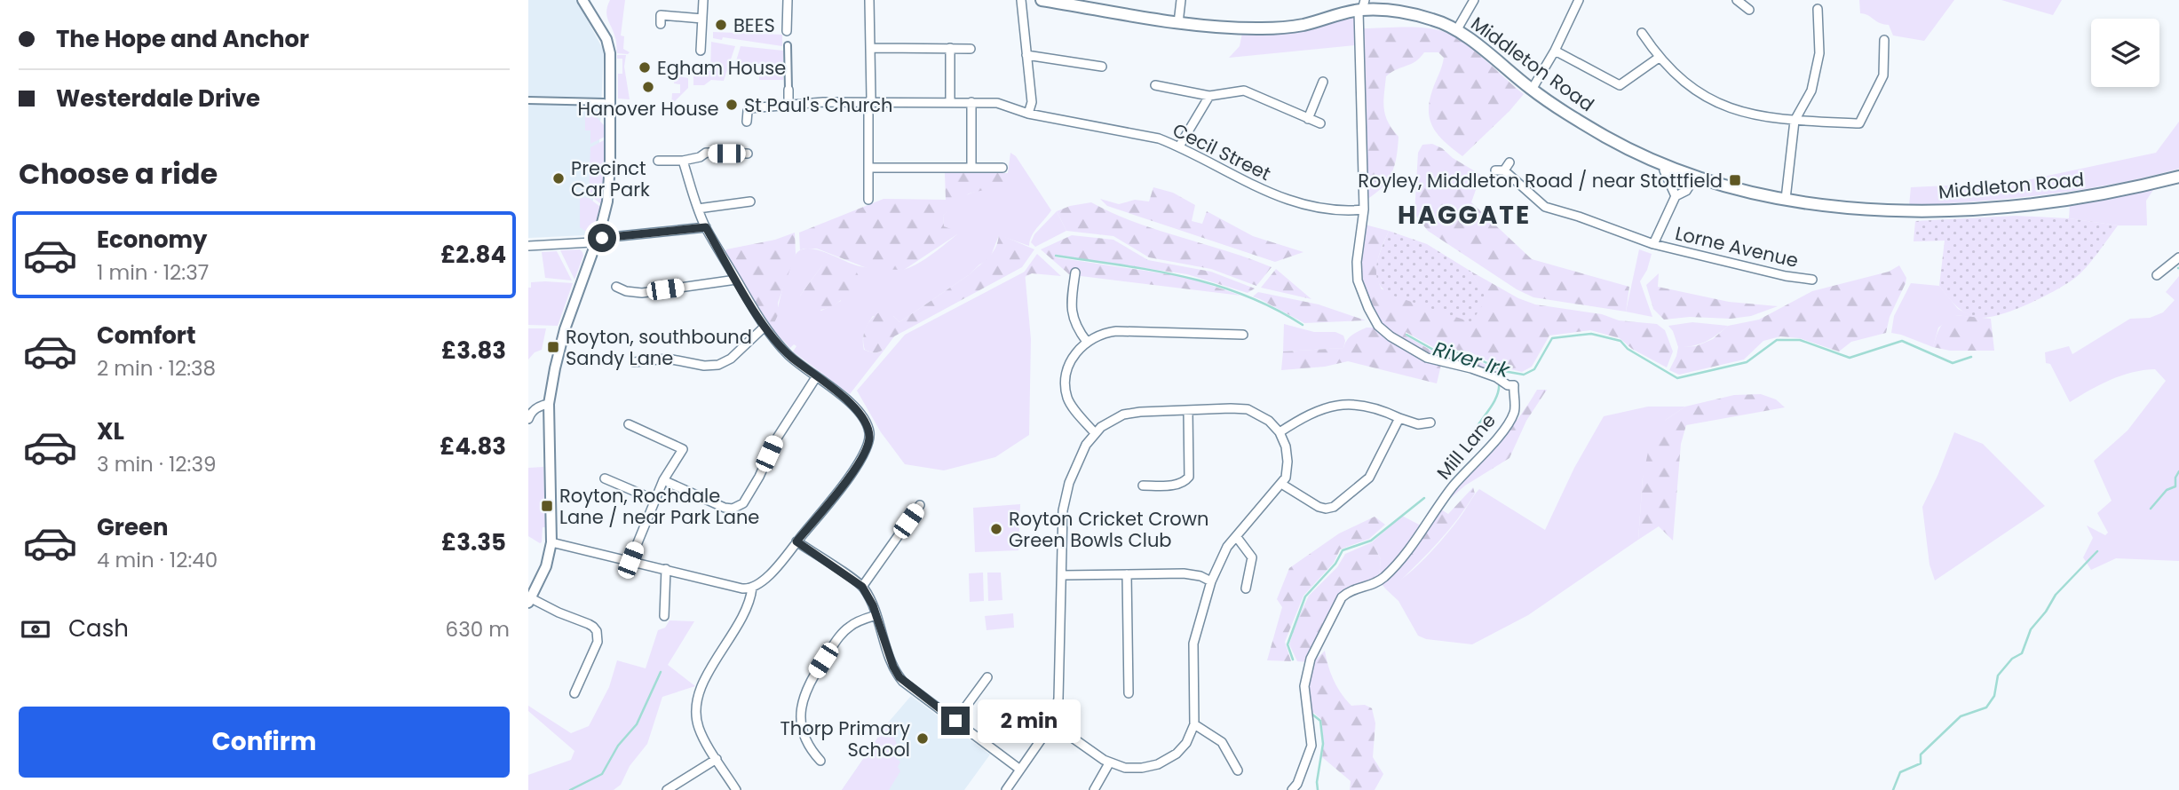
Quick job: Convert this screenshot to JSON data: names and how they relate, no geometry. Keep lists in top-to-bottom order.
{
  "streets": {
    "main road": ["Middleton Road"],
    "street": ["Cecil Street", "Lorne Avenue", "Mill Lane"]
  },
  "crossings": [
    ["Middleton Road", "Mill Lane"],
    ["Cecil Street", "Mill Lane"]
  ],
  "districts": ["HAGGATE"],
  "water": ["River Irk"],
  "places": {
    "other": [
      "BEES",
      "Egham House",
      "Hanover House",
      "St Paul's Church",
      "Precinct Car Park",
      "Royton Cricket Crown Green Bowls Club",
      "Thorp Primary School"
    ],
    "transit": ["Royley, Middleton Road / near Stottfield", "Royton, southbound Sandy Lane", "Royton, Rochdale Lane / near Park Lane"]
  },
  "page": {
    "banner": ["The Hope and Anchor", "Westerdale Drive"],
    "heading": "Choose a ride",
    "list": [
      {
        "name": "Economy",
        "note": "1 min · 12:37",
        "value": "£2.84"
      },
      {
        "name": "Comfort",
        "note": "2 min · 12:38",
        "value": "£3.83"
      },
      {
        "name": "XL",
        "note": "3 min · 12:39",
        "value": "£4.83"
      },
      {
        "name": "Green",
        "note": "4 min · 12:40",
        "value": "£3.35"
      }
    ],
    "pay": ["Cash", "630 m"],
    "buttons": "Confirm",
    "bubble": "2 min"
  }
}
